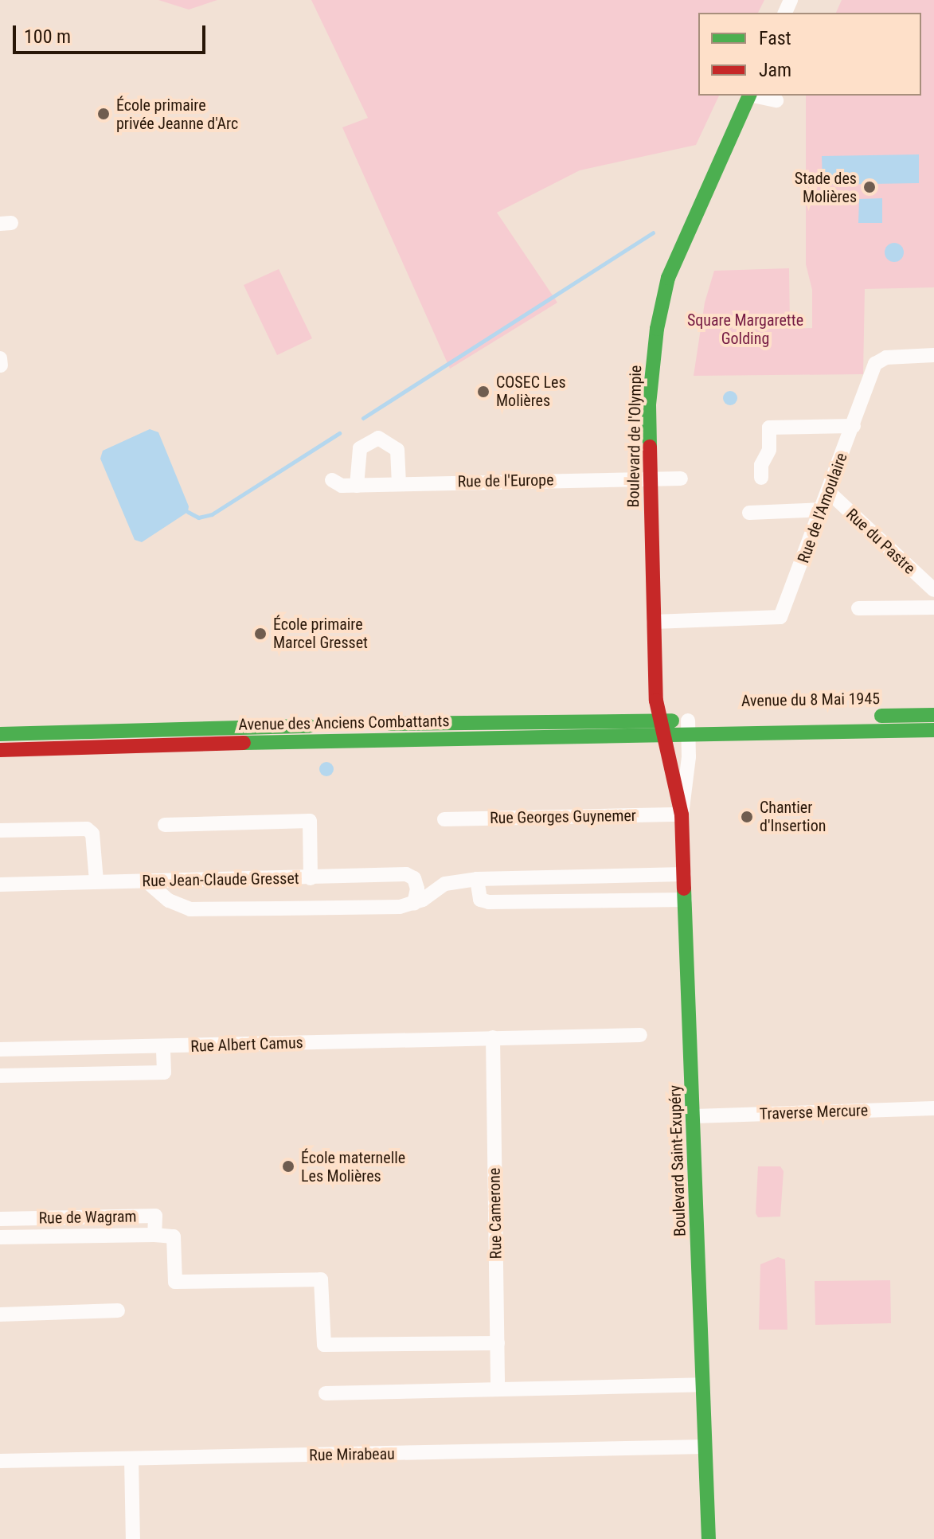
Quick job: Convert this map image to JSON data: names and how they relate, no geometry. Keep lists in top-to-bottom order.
{
  "streets": {
    "main road": [
      "Boulevard de l'Olympie",
      "Avenue du 8 Mai 1945",
      "Avenue des Anciens Combattants",
      "Boulevard Saint-Exupéry"
    ],
    "street": [
      "Rue de l'Europe",
      "Rue de l'Amoulaire",
      "Rue du Pastre",
      "Rue Georges Guynemer",
      "Rue Jean-Claude Gresset",
      "Rue Albert Camus",
      "Traverse Mercure",
      "Rue Camerone",
      "Rue de Wagram",
      "Rue Mirabeau"
    ]
  },
  "crossings": [
    ["Boulevard de l'Olympie", "Rue de l'Europe"],
    ["Boulevard de l'Olympie", "Rue de l'Amoulaire"],
    ["Boulevard de l'Olympie", "Avenue des Anciens Combattants"],
    ["Boulevard de l'Olympie", "Boulevard Saint-Exupéry"],
    ["Rue de l'Amoulaire", "Rue du Pastre"],
    ["Avenue du 8 Mai 1945", "Avenue des Anciens Combattants"],
    ["Avenue du 8 Mai 1945", "Boulevard Saint-Exupéry"],
    ["Avenue des Anciens Combattants", "Boulevard Saint-Exupéry"],
    ["Rue Georges Guynemer", "Boulevard Saint-Exupéry"],
    ["Rue Albert Camus", "Rue Camerone"],
    ["Traverse Mercure", "Boulevard Saint-Exupéry"],
    ["Boulevard Saint-Exupéry", "Rue Mirabeau"]
  ],
  "parks": ["Square Margarette Golding"],
  "places": [
    "École primaire privée Jeanne d'Arc",
    "Stade des Molières",
    "COSEC Les Molières",
    "École primaire Marcel Gresset",
    "Chantier d'Insertion",
    "École maternelle Les Molières"
  ],
  "legend": ["Fast", "Jam"],
  "scale_bar": "100 m"
}
